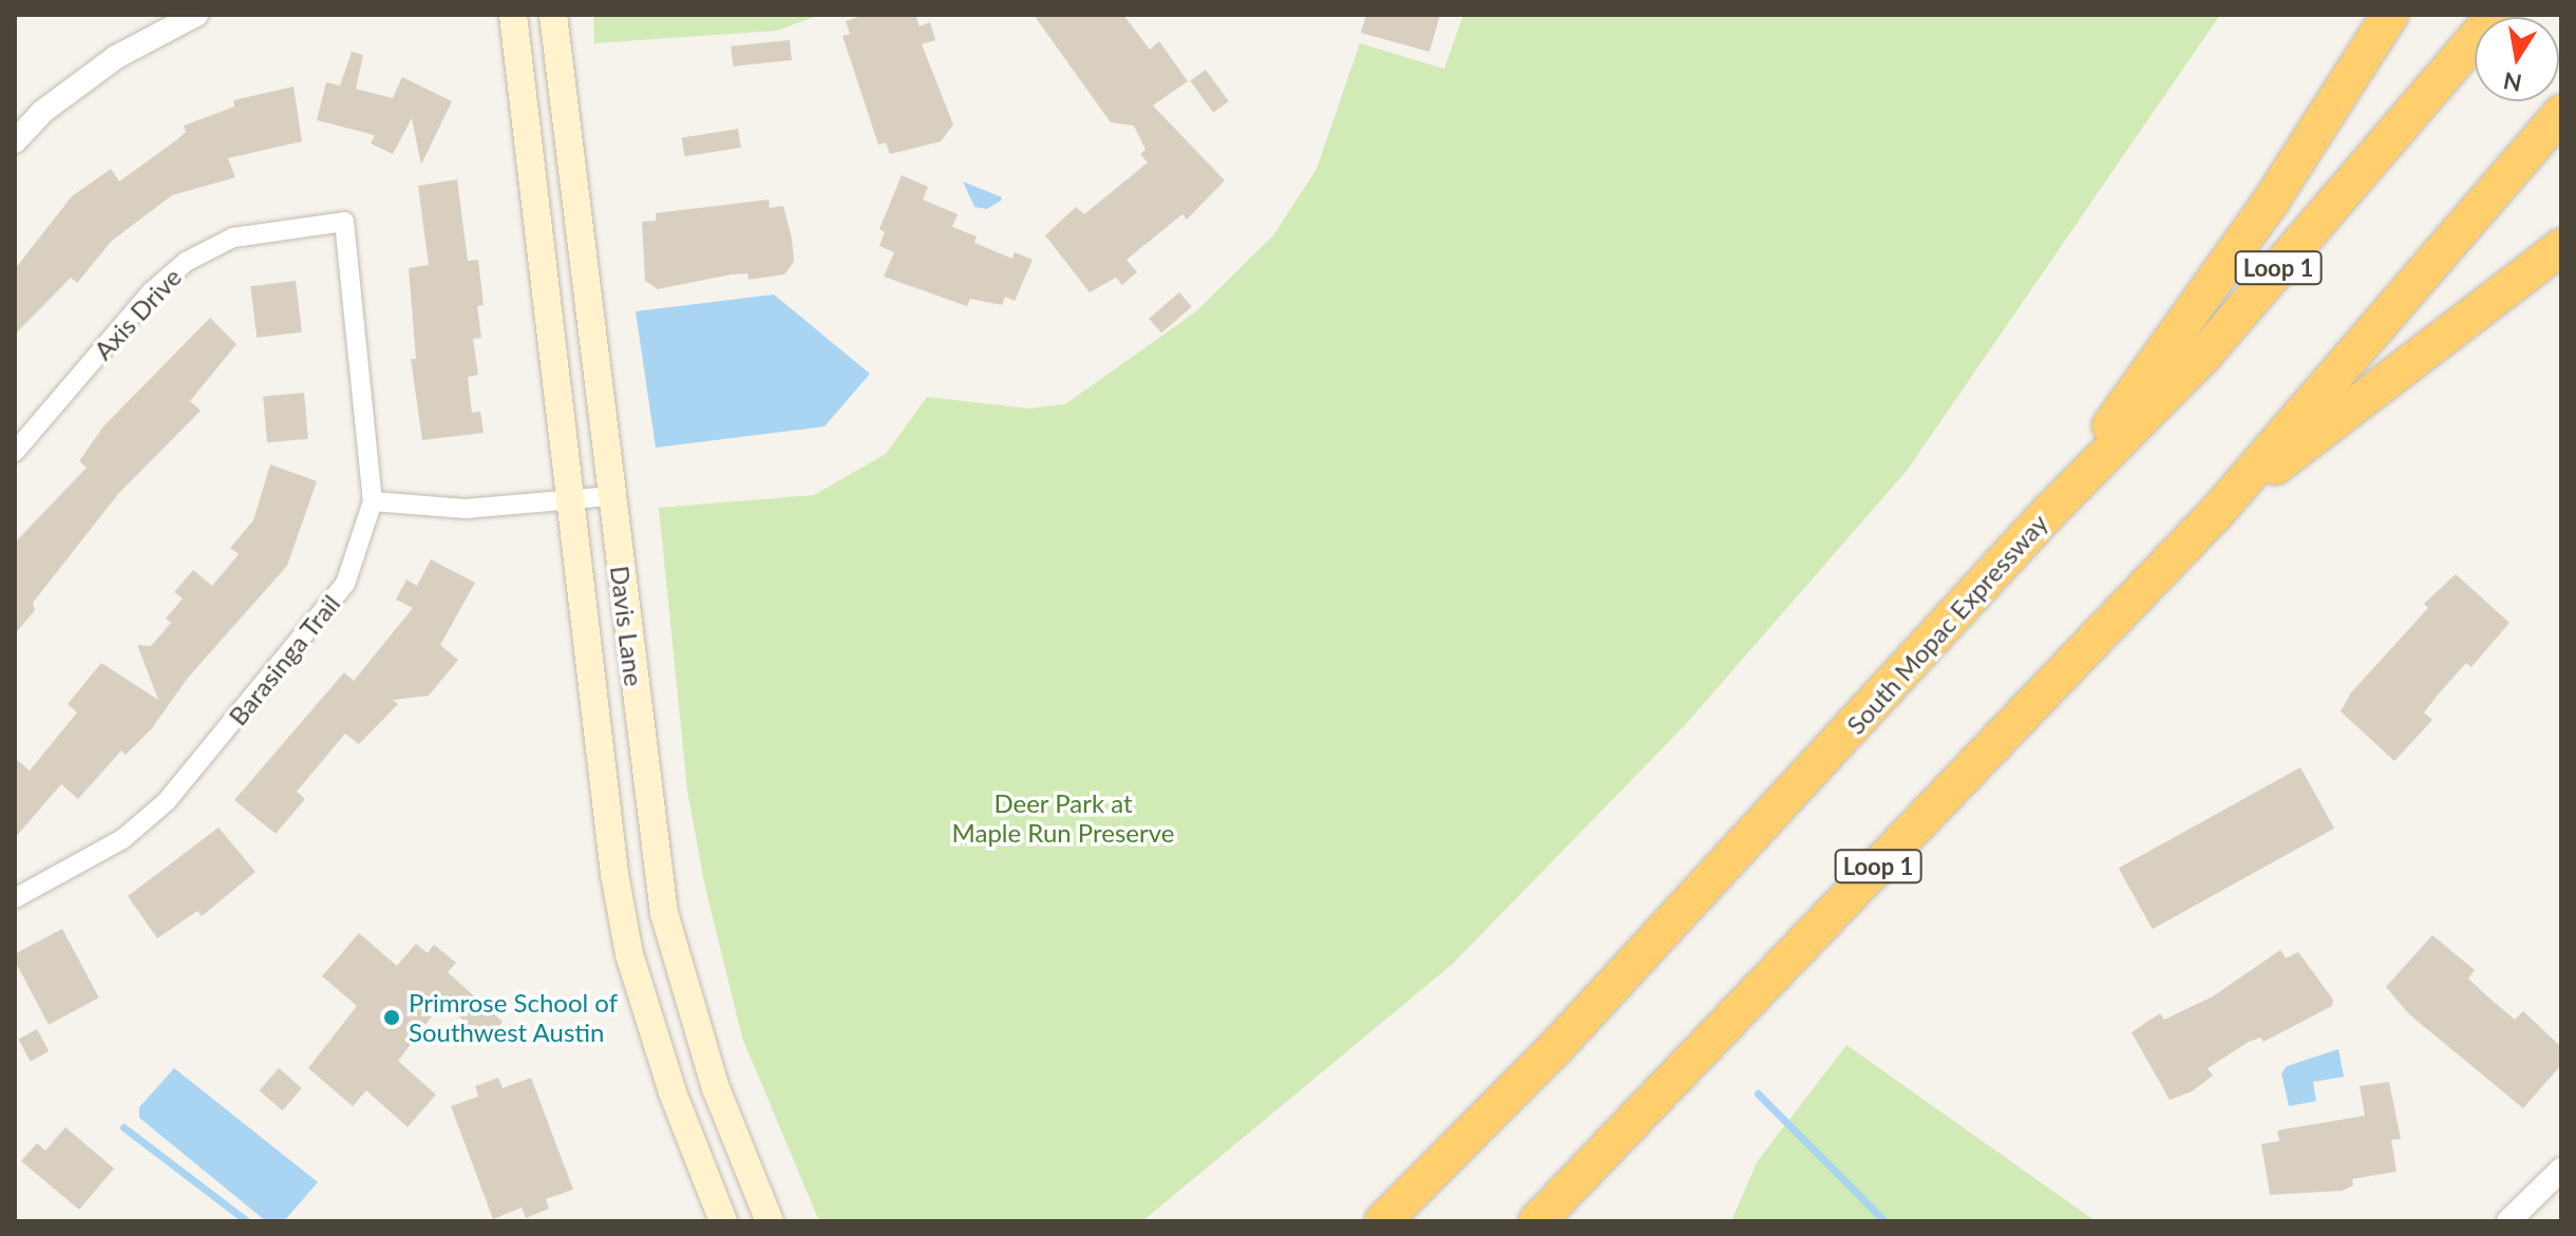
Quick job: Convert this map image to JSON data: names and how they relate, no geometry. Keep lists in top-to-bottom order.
{
  "streets": {
    "highway": ["Loop 1", "South Mopac Expressway"],
    "main road": ["Davis Lane"],
    "street": ["Axis Drive", "Barasinga Trail"]
  },
  "crossings": [
    ["Axis Drive", "Barasinga Trail"]
  ],
  "parks": ["Deer Park at Maple Run Preserve"],
  "places": ["Primrose School of Southwest Austin"],
  "north": "bottom"
}
